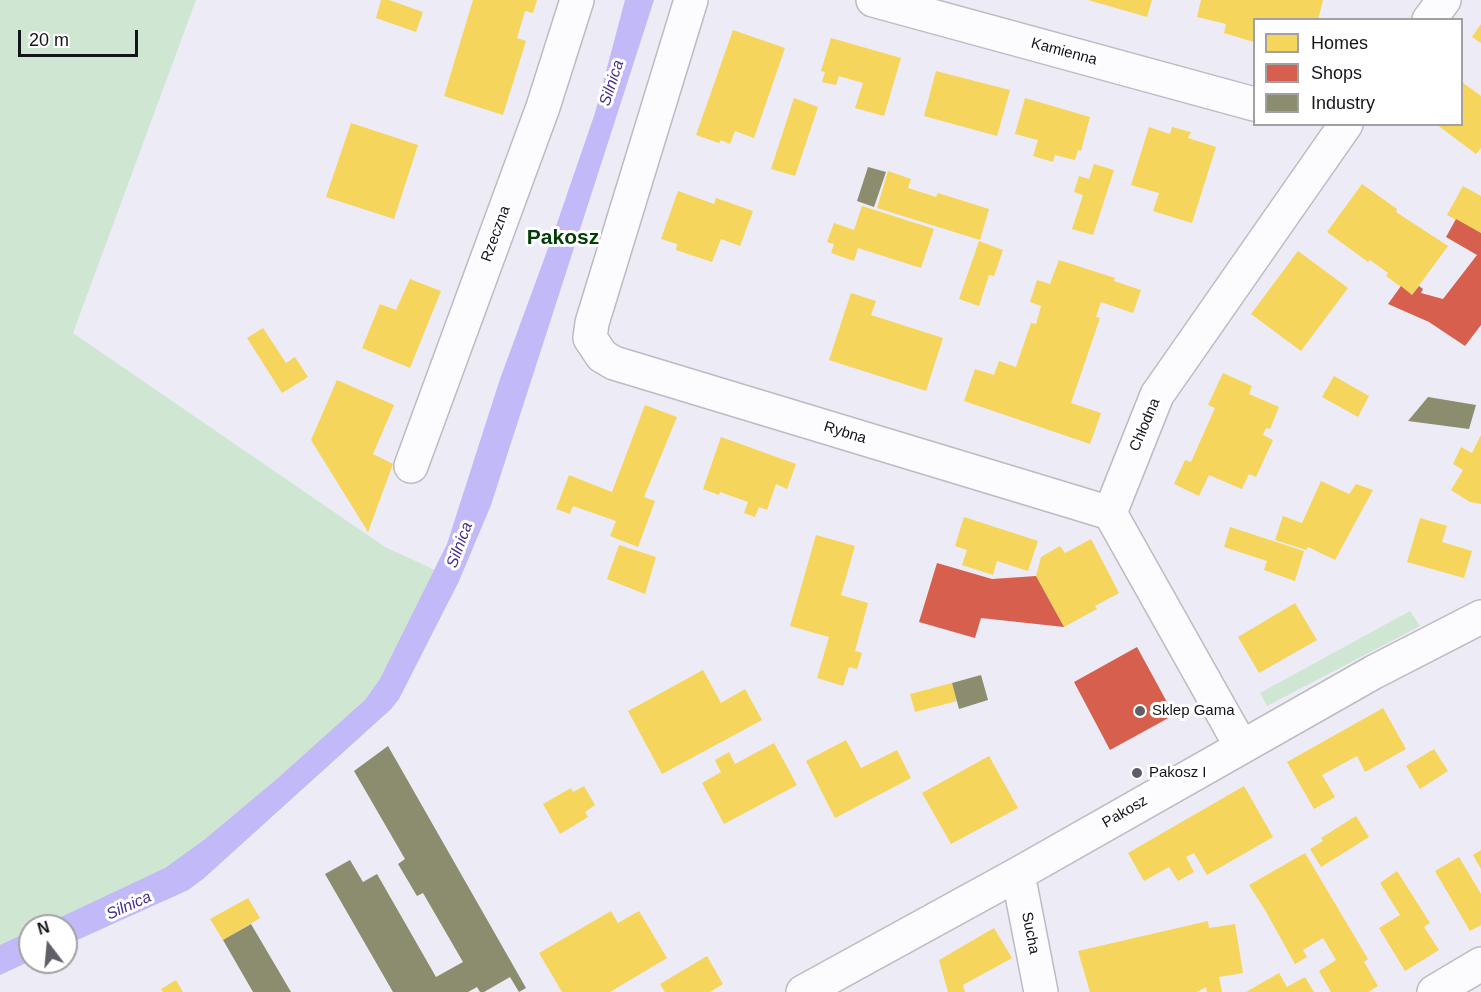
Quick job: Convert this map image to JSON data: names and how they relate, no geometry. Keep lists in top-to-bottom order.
{
  "streets": {
    "street": [
      "Kamienna",
      "Rzeczna",
      "Chłodna",
      "Rybna",
      "Pakosz",
      "Sucha"
    ]
  },
  "crossings": [
    ["Chłodna", "Rybna"],
    ["Pakosz", "Sucha"]
  ],
  "districts": ["Pakosz"],
  "water": ["Silnica"],
  "places": ["Sklep Gama", "Pakosz I"],
  "legend": ["Homes", "Shops", "Industry"],
  "scale_bar": "20 m",
  "north": "top"
}
